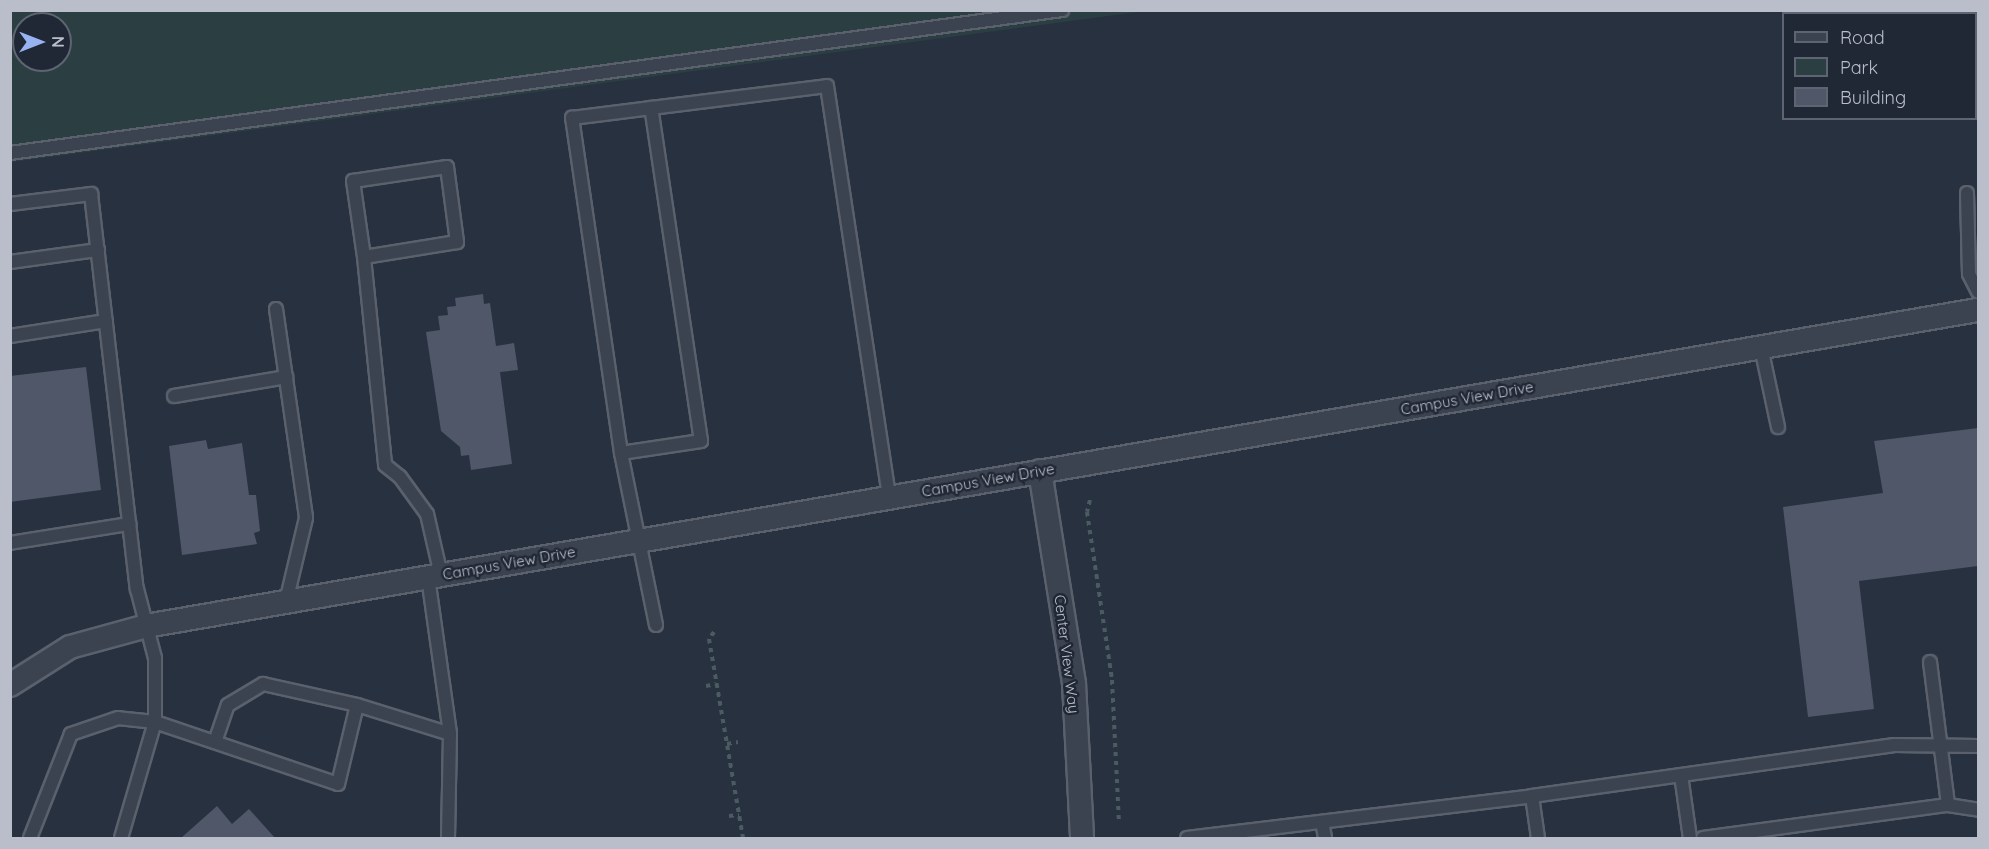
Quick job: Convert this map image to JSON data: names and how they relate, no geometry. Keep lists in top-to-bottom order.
{
  "streets": {
    "street": ["Campus View Drive", "Center View Way"]
  },
  "crossings": [
    ["Campus View Drive", "Center View Way"]
  ],
  "legend": ["Road", "Park", "Building"],
  "north": "right"
}
